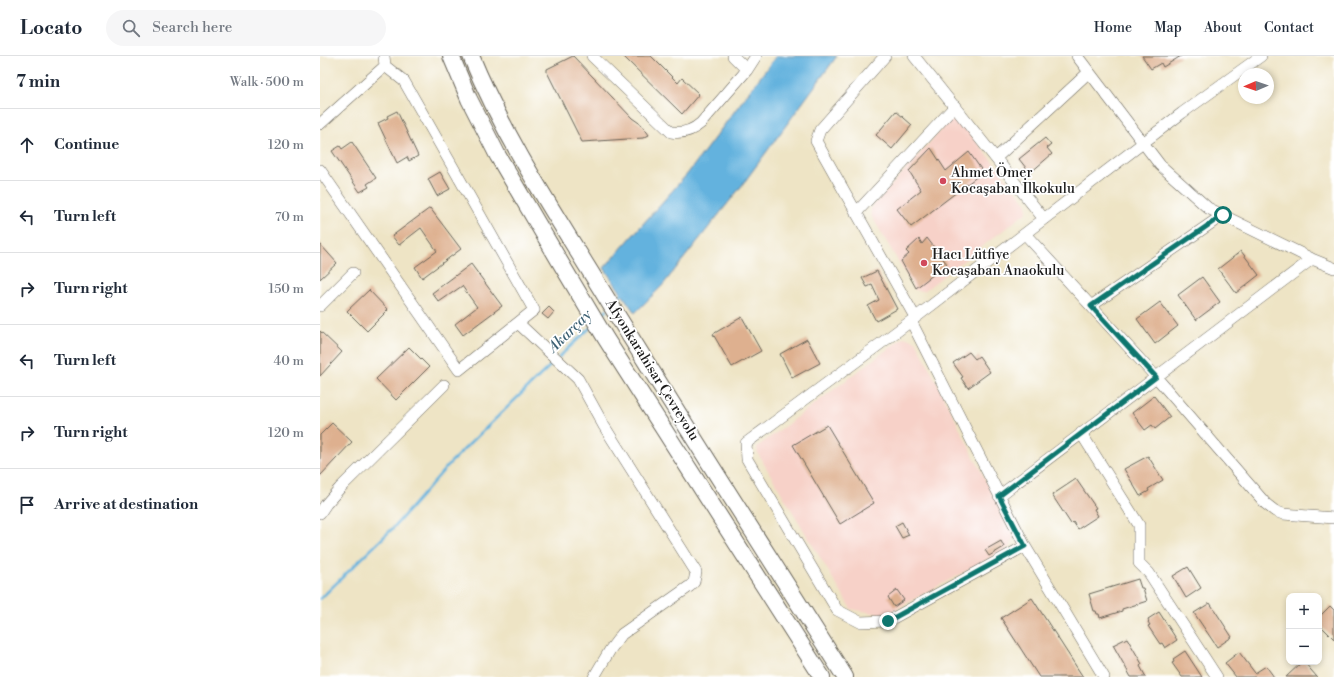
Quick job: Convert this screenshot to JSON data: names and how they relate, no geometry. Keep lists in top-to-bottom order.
{
  "streets": {
    "highway": ["Afyonkarahisar Çevreyolu"]
  },
  "water": ["Akarçay"],
  "places": ["Ahmet Ömer Kocaşaban İlkokulu", "Hacı Lütfiye Kocaşaban Anaokulu"],
  "north": "left",
  "page": {
    "header": "Locato",
    "search": "Search here",
    "nav": [
      "Home",
      "Map",
      "About",
      "Contact"
    ],
    "heading": ["7 min", "Walk · 500 m"],
    "list": [
      ["Continue", "120 m"],
      ["Turn left", "70 m"],
      ["Turn right", "150 m"],
      ["Turn left", "40 m"],
      ["Turn right", "120 m"],
      "Arrive at destination"
    ],
    "map_buttons": ["+", "−"]
  }
}
